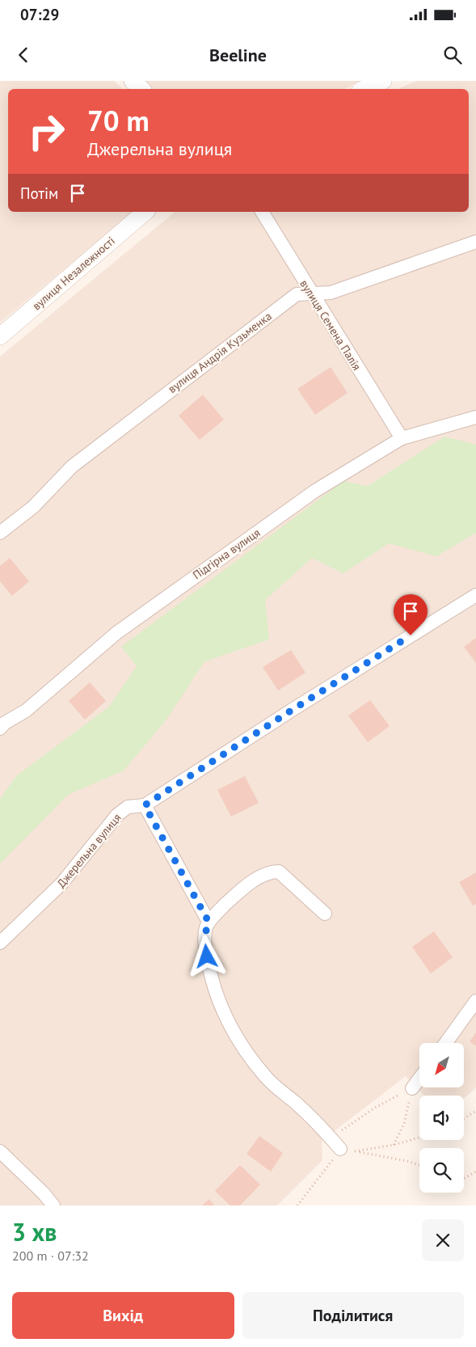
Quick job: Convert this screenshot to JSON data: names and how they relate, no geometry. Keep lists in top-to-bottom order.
{
  "streets": {
    "street": [
      "вулиця Незалежності",
      "вулиця Семена Палія",
      "вулиця Андрія Кузьменка",
      "Підгірна вулиця",
      "Джерельна вулиця"
    ]
  },
  "crossings": [
    ["вулиця Семена Палія", "вулиця Андрія Кузьменка"],
    ["вулиця Семена Палія", "Підгірна вулиця"]
  ],
  "north": "bottom left",
  "page": {
    "status": "07:29",
    "header": "Beeline",
    "turn": ["70 m", "Джерельна вулиця"],
    "then": "Потім",
    "heading": ["3 хв", "200 m · 07:32"],
    "buttons": ["Вихід", "Поділитися"]
  }
}
